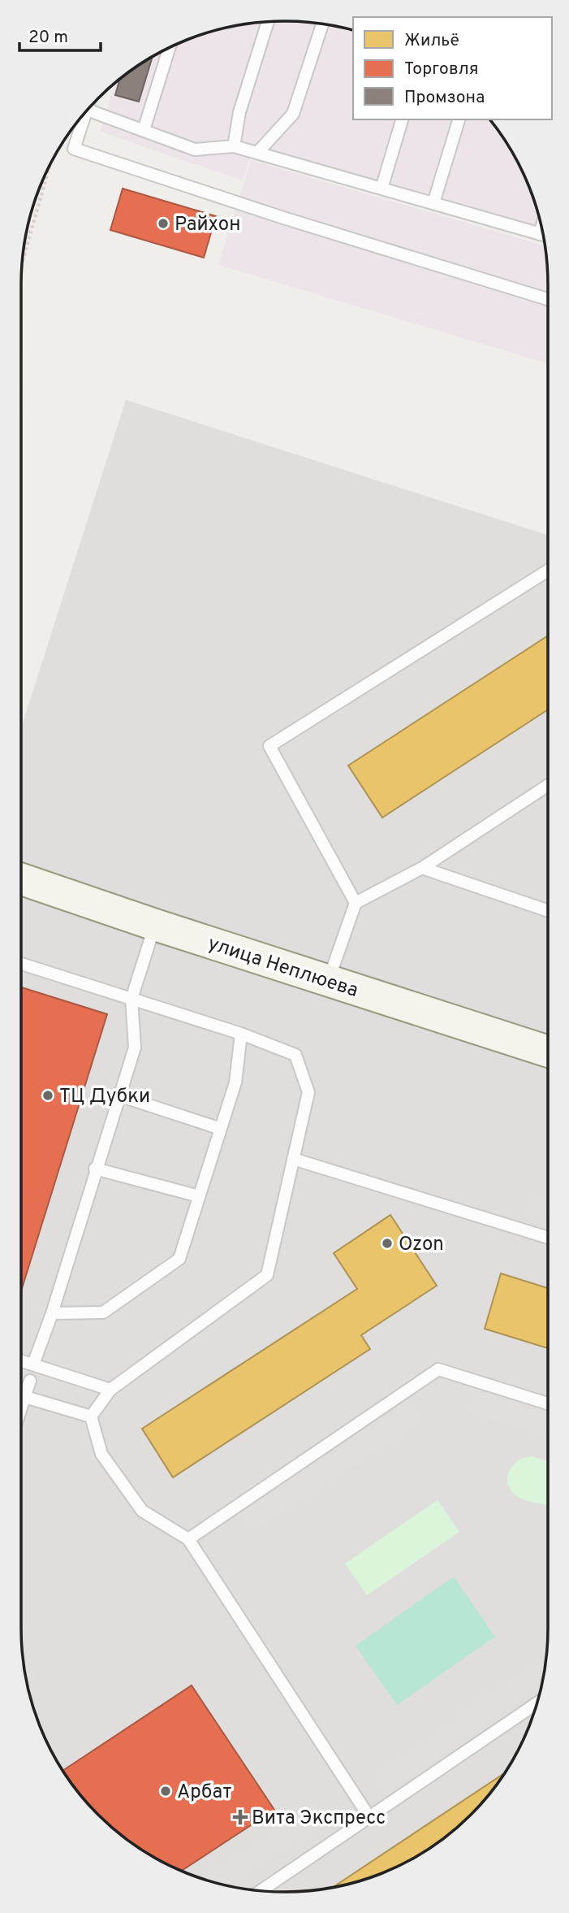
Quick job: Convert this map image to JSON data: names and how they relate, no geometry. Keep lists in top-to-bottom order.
{
  "streets": {
    "main road": ["улица Неплюева"]
  },
  "places": {
    "other": [
      "Райхон",
      "ТЦ Дубки",
      "Ozon",
      "Арбат"
    ],
    "health": ["Вита Экспресс"]
  },
  "legend": ["Жильё", "Торговля", "Промзона"],
  "scale_bar": "20 m"
}
